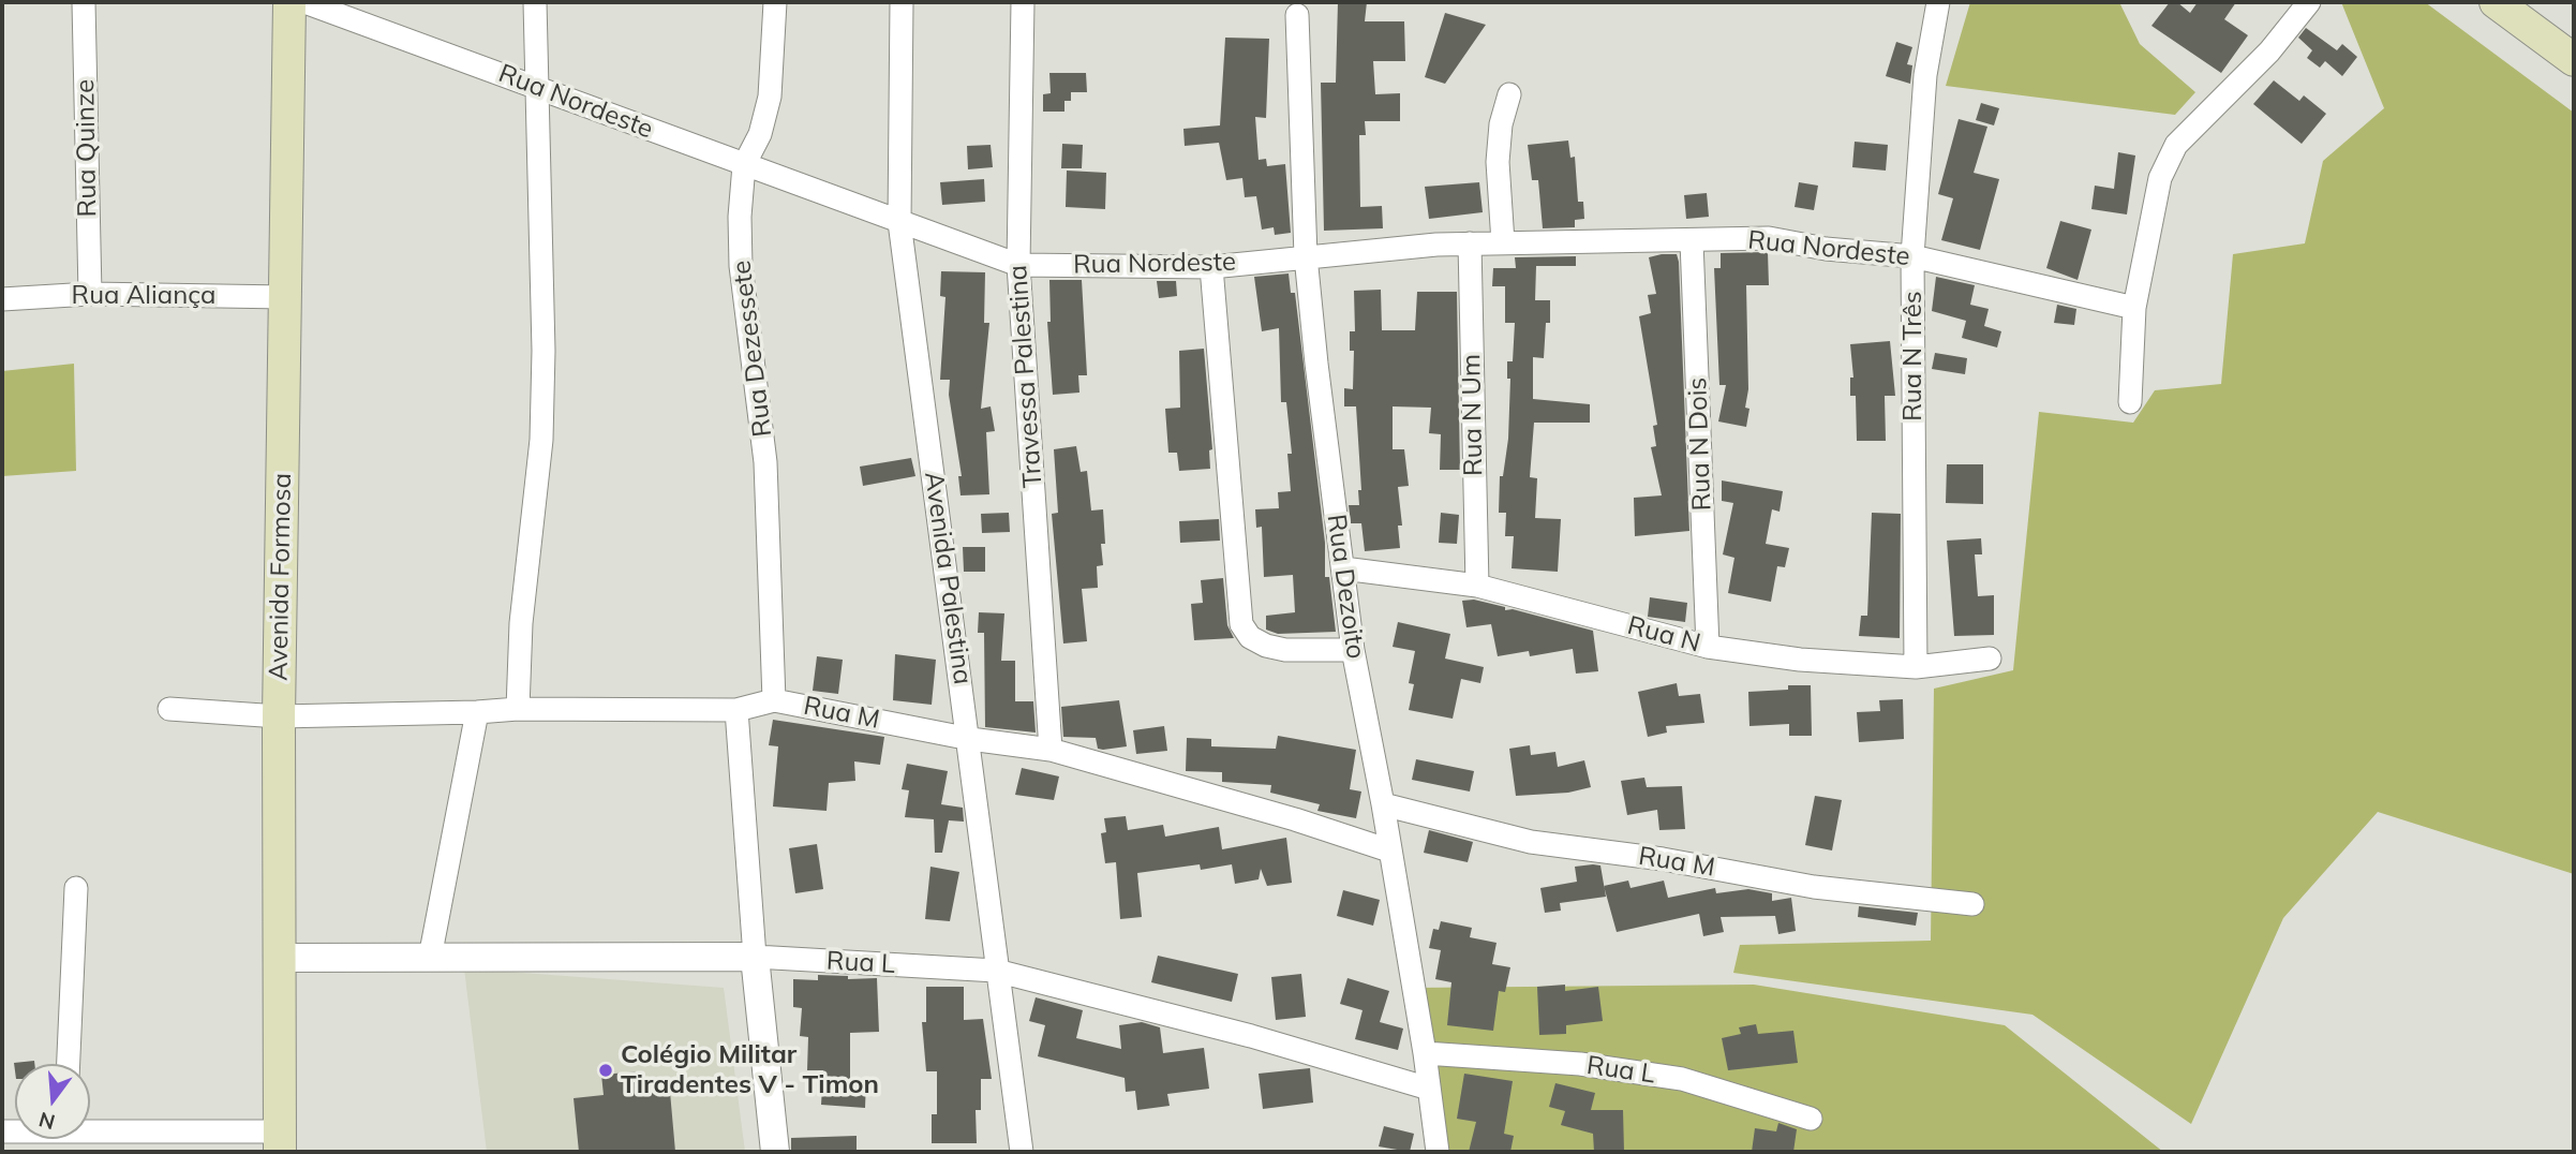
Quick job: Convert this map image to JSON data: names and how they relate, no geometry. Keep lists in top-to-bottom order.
{
  "streets": {
    "main road": ["Avenida Formosa"],
    "street": [
      "Rua Nordeste",
      "Rua Quinze",
      "Rua Aliança",
      "Rua Dezessete",
      "Rua N Três",
      "Travessa Palestina",
      "Rua N Um",
      "Rua N Dois",
      "Avenida Palestina",
      "Rua Dezoito",
      "Rua N",
      "Rua M",
      "Rua L"
    ]
  },
  "crossings": [
    ["Rua Nordeste", "Rua Dezessete"],
    ["Rua Nordeste", "Rua N Três"],
    ["Rua Nordeste", "Travessa Palestina"],
    ["Rua Nordeste", "Rua N Um"],
    ["Rua Nordeste", "Rua N Dois"],
    ["Rua Nordeste", "Avenida Palestina"],
    ["Rua Nordeste", "Rua Dezoito"],
    ["Rua Quinze", "Rua Aliança"],
    ["Rua Aliança", "Avenida Formosa"],
    ["Rua Dezessete", "Rua M"],
    ["Rua N Três", "Rua N"],
    ["Travessa Palestina", "Rua M"],
    ["Rua N Um", "Rua N"],
    ["Rua N Dois", "Rua N"],
    ["Avenida Formosa", "Rua M"],
    ["Avenida Formosa", "Rua L"],
    ["Avenida Palestina", "Rua M"],
    ["Avenida Palestina", "Rua L"],
    ["Rua Dezoito", "Rua N"],
    ["Rua Dezoito", "Rua M"],
    ["Rua Dezoito", "Rua L"]
  ],
  "places": ["Colégio Militar Tiradentes V - Timon"],
  "north": "bottom"
}
